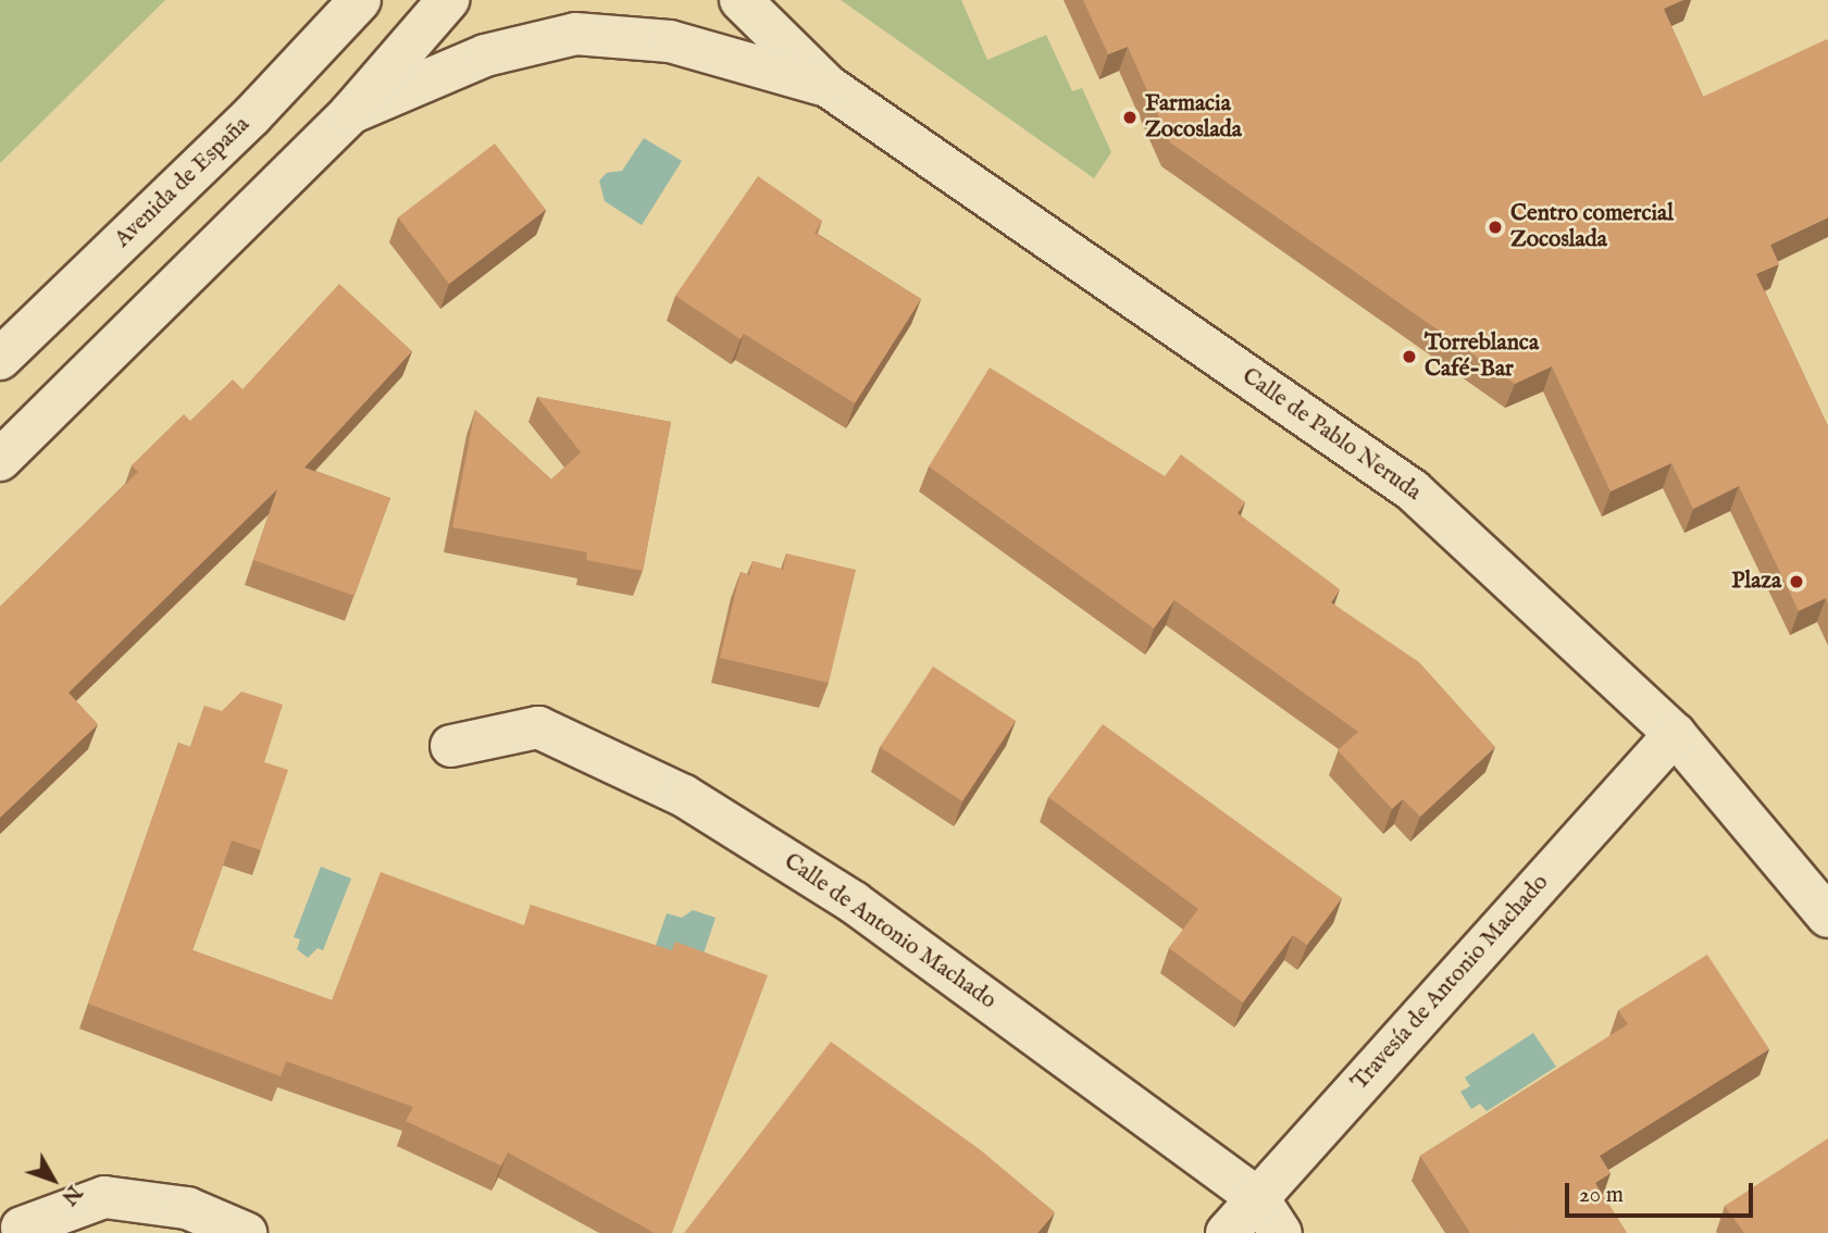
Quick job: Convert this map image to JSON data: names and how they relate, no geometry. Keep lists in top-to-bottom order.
{
  "streets": {
    "street": [
      "Avenida de España",
      "Calle de Pablo Neruda",
      "Calle de Antonio Machado",
      "Travesía de Antonio Machado"
    ]
  },
  "crossings": [
    ["Calle de Pablo Neruda", "Travesía de Antonio Machado"],
    ["Calle de Antonio Machado", "Travesía de Antonio Machado"]
  ],
  "places": [
    "Farmacia Zocoslada",
    "Centro comercial Zocoslada",
    "Torreblanca Café-Bar",
    "Plaza"
  ],
  "scale_bar": "20 m",
  "north": "bottom right"
}
